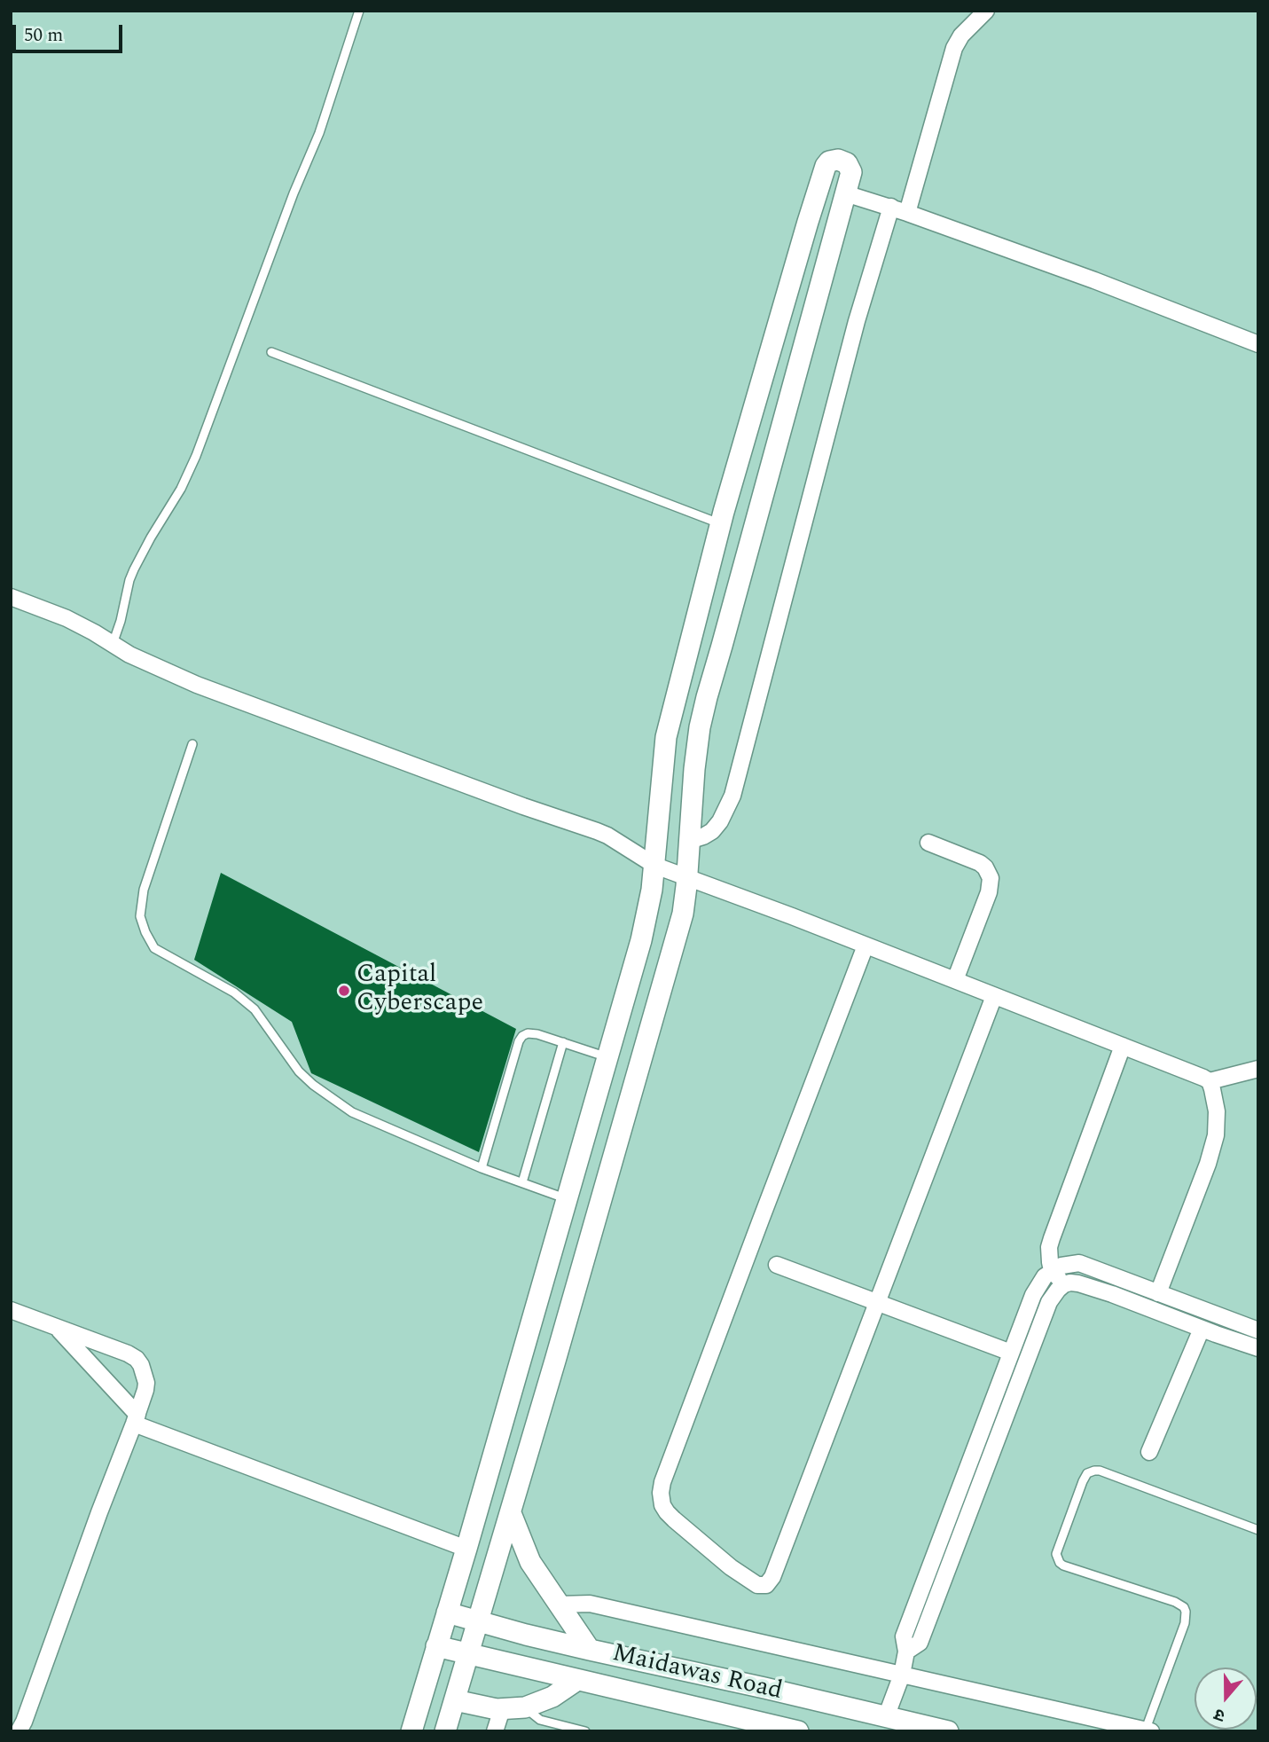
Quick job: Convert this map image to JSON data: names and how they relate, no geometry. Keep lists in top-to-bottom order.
{
  "streets": {
    "street": ["Maidawas Road"]
  },
  "places": ["Capital Cyberscape"],
  "scale_bar": "50 m",
  "north": "bottom"
}
